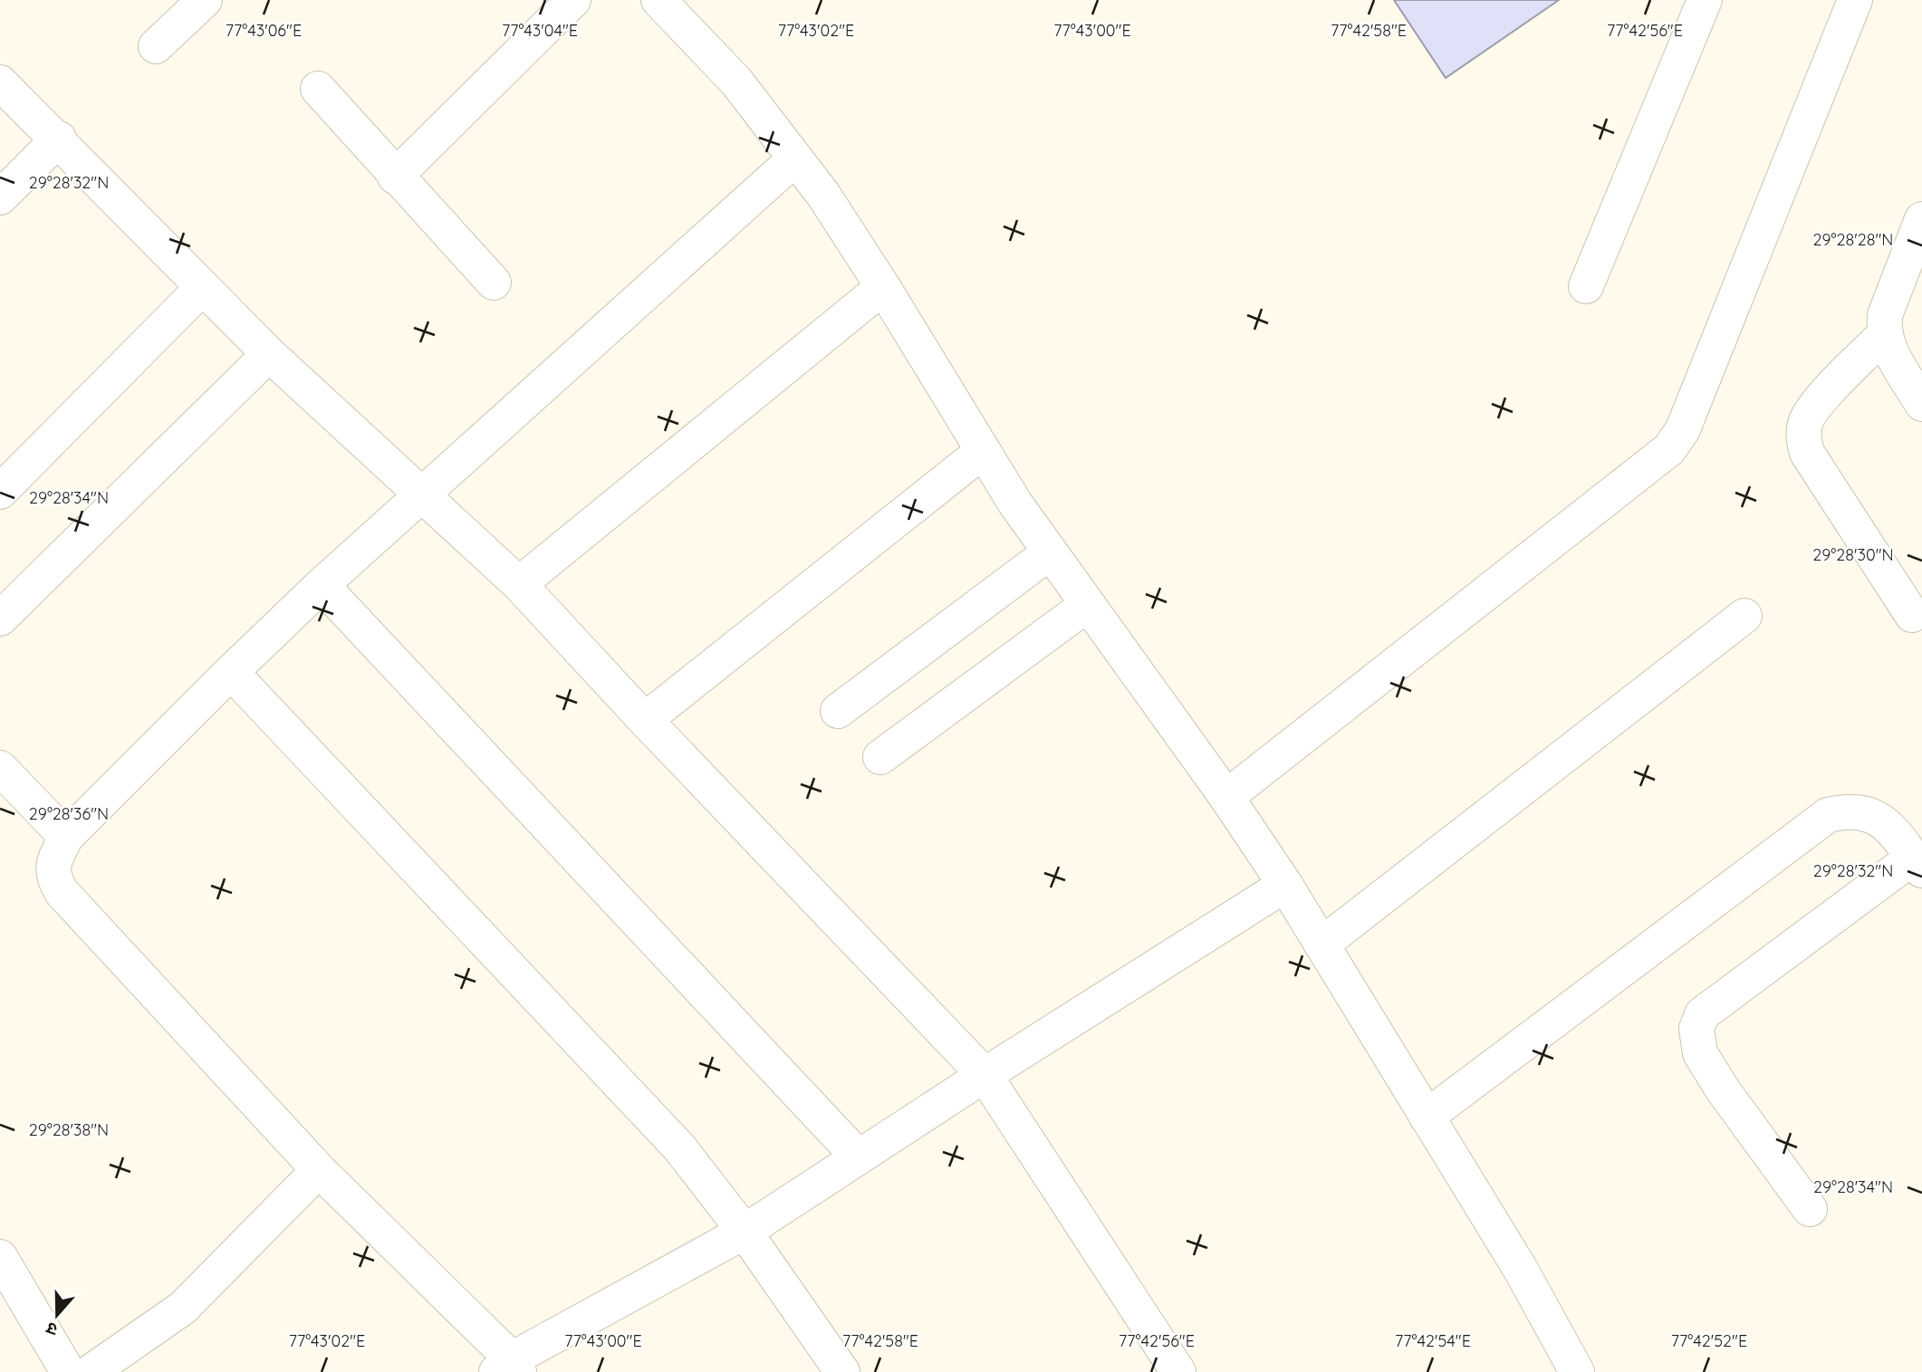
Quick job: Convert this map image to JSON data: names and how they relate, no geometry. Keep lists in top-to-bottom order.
{
  "north": "bottom",
  "coordinates": [
    "77°43'06\"E",
    "77°43'04\"E",
    "77°43'02\"E",
    "77°43'00\"E",
    "77°42'58\"E",
    "77°42'56\"E",
    "29°28'32\"N",
    "29°28'28\"N",
    "29°28'34\"N",
    "29°28'30\"N",
    "29°28'36\"N",
    "29°28'38\"N",
    "77°42'54\"E",
    "77°42'52\"E"
  ]
}
